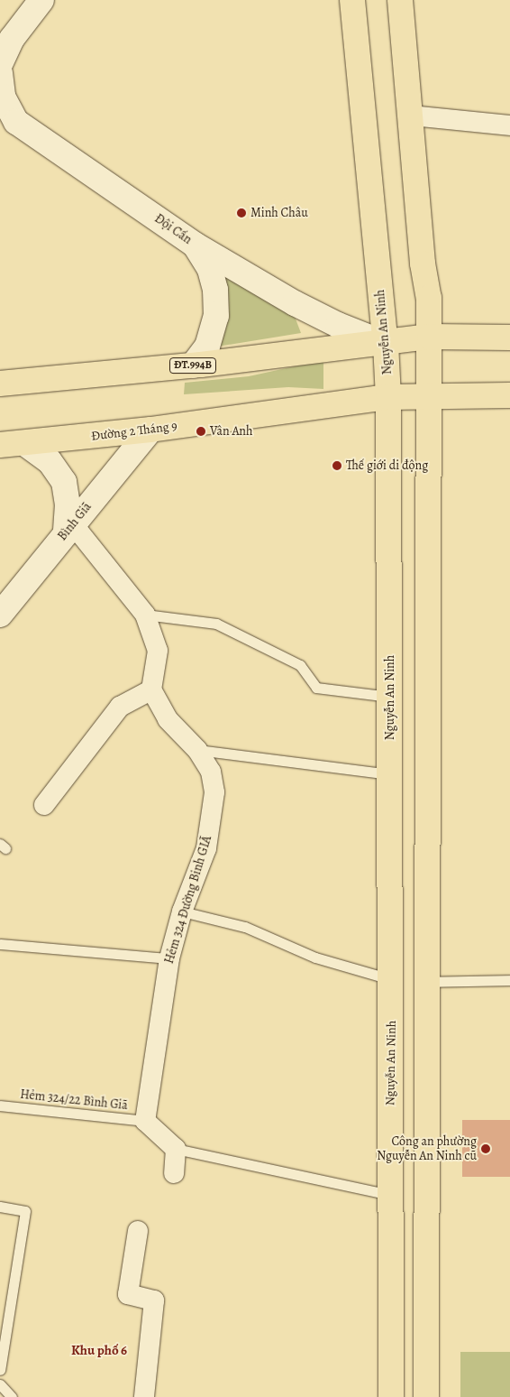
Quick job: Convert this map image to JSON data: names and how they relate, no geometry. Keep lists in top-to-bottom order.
{
  "streets": {
    "main road": ["Nguyễn An Ninh", "ĐT.994B", "Đường 2 Tháng 9"],
    "street": ["Đội Cấn", "Bình Giã", "Hẻm 324 Đường Binh GIÃ"],
    "lane": ["Hẻm 324/22 Bình Giã"]
  },
  "crossings": [
    ["Đội Cấn", "Nguyễn An Ninh"],
    ["Đội Cấn", "ĐT.994B"],
    ["Nguyễn An Ninh", "ĐT.994B"],
    ["Nguyễn An Ninh", "Đường 2 Tháng 9"],
    ["Đường 2 Tháng 9", "Bình Giã"],
    ["Hẻm 324 Đường Binh GIÃ", "Hẻm 324/22 Bình Giã"]
  ],
  "districts": ["Khu phố 6"],
  "places": [
    "Minh Châu",
    "Vân Anh",
    "Thế giới di động",
    "Công an phường Nguyễn An Ninh cũ"
  ]
}
